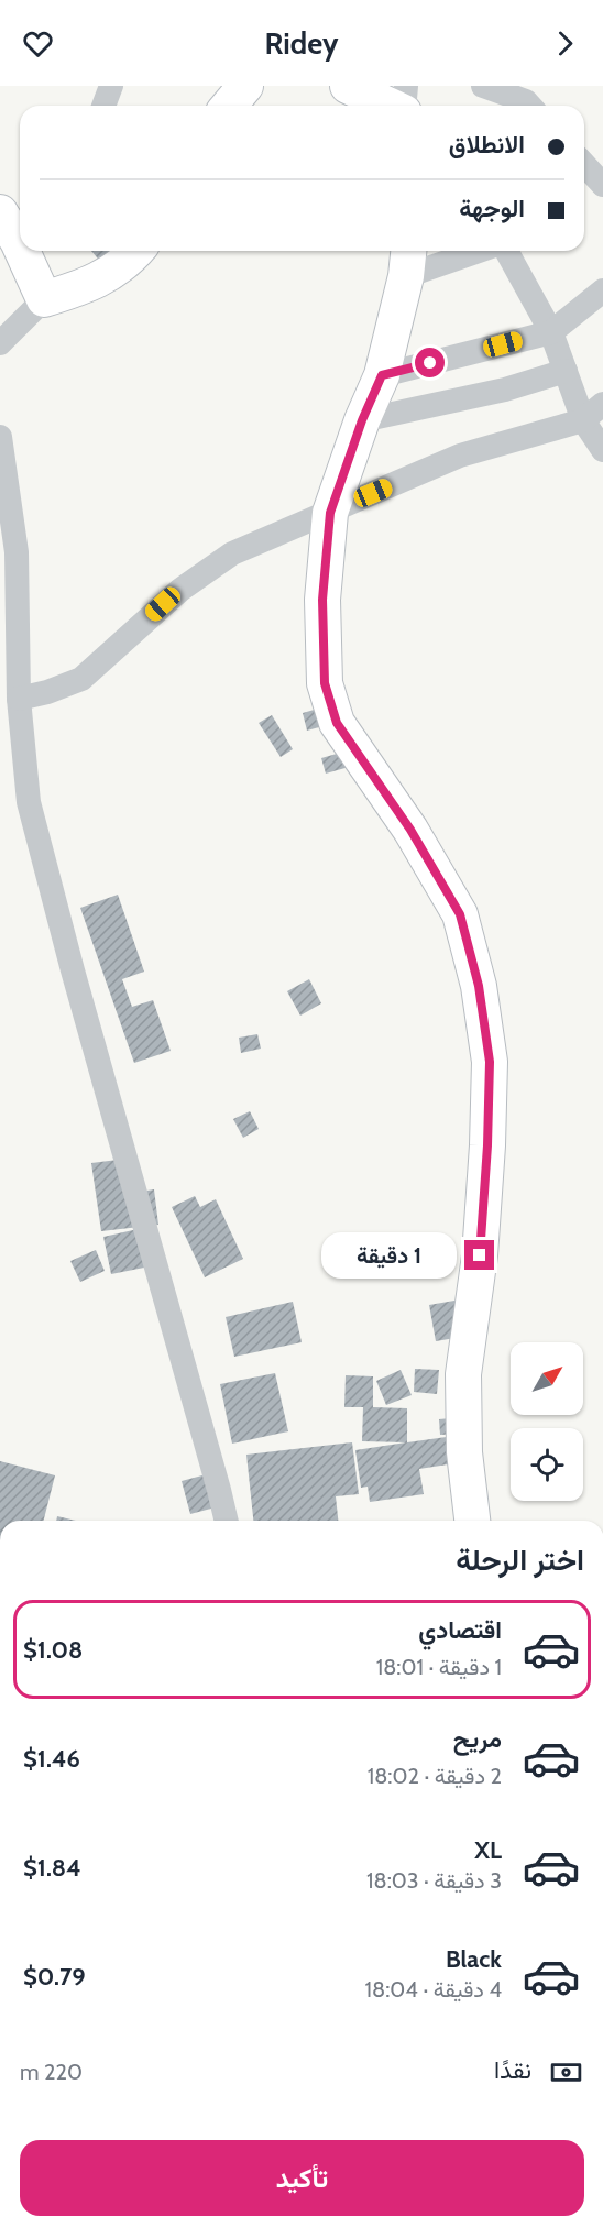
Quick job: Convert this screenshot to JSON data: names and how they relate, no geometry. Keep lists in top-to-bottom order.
{
  "north": "top right",
  "page": {
    "header": "Ridey",
    "banner": ["الانطلاق", "الوجهة"],
    "bubble": "1 دقيقة",
    "heading": "اختر الرحلة",
    "list": [
      {
        "name": "اقتصادي",
        "note": "1 دقيقة · 18:01",
        "value": "$1.08"
      },
      {
        "name": "مريح",
        "note": "2 دقيقة · 18:02",
        "value": "$1.46"
      },
      {
        "name": "XL",
        "note": "3 دقيقة · 18:03",
        "value": "$1.84"
      },
      {
        "name": "Black",
        "note": "4 دقيقة · 18:04",
        "value": "$0.79"
      }
    ],
    "pay": ["نقدًا", "220 m"],
    "buttons": "تأكيد"
  }
}
